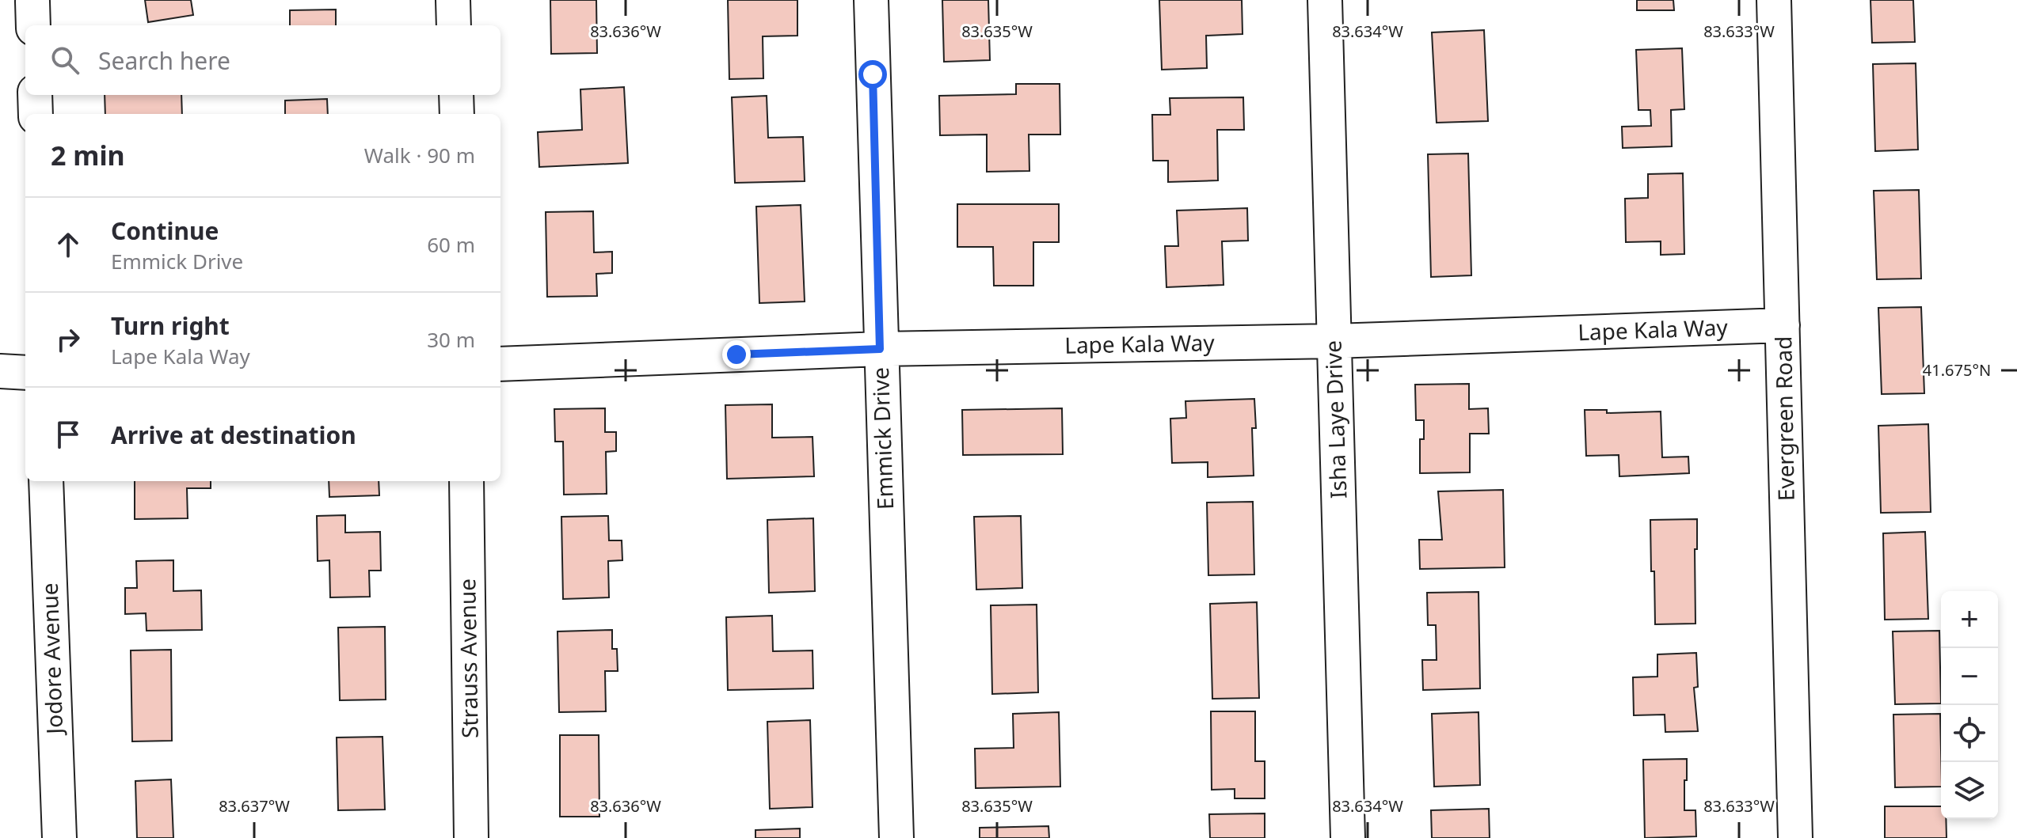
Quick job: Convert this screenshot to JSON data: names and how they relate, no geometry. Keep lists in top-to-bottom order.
{
  "streets": {
    "street": [
      "Lape Kala Way",
      "Evergreen Road",
      "Isha Laye Drive",
      "Emmick Drive",
      "Jodore Avenue",
      "Strauss Avenue"
    ]
  },
  "crossings": [
    ["Lape Kala Way", "Evergreen Road"],
    ["Lape Kala Way", "Isha Laye Drive"],
    ["Lape Kala Way", "Emmick Drive"]
  ],
  "page": {
    "search": "Search here",
    "heading": ["2 min", "Walk · 90 m"],
    "list": [
      ["Continue", "Emmick Drive", "60 m"],
      ["Turn right", "Lape Kala Way", "30 m"],
      "Arrive at destination"
    ],
    "map_buttons": ["+", "−"]
  },
  "coordinates": [
    "83.636°W",
    "83.635°W",
    "83.634°W",
    "83.633°W",
    "41.675°N",
    "83.637°W"
  ]
}
